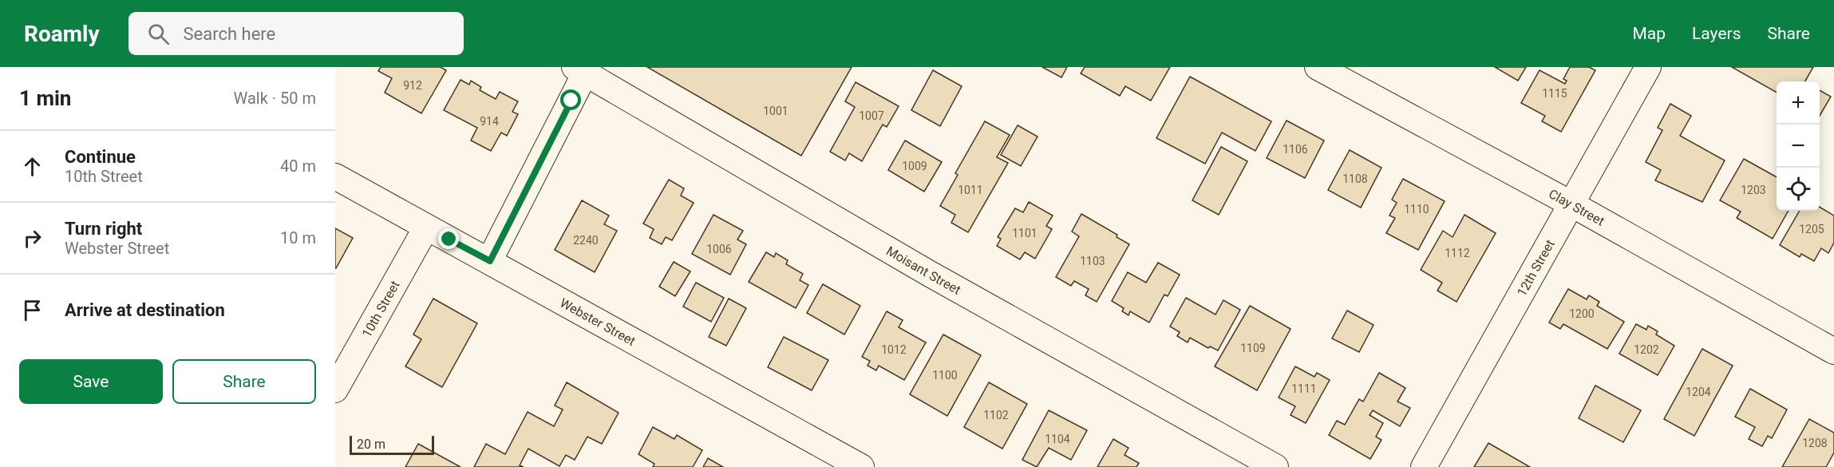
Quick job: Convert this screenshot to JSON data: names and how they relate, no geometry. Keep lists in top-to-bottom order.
{
  "streets": {
    "street": [
      "Clay Street",
      "12th Street",
      "Moisant Street",
      "10th Street",
      "Webster Street"
    ]
  },
  "crossings": [
    ["Clay Street", "12th Street"],
    ["10th Street", "Webster Street"]
  ],
  "house_numbers": [
    "912",
    "1115",
    "1001",
    "1007",
    "914",
    "1106",
    "1009",
    "1108",
    "1011",
    "1203",
    "1110",
    "1205",
    "1101",
    "2240",
    "1006",
    "1112",
    "1103",
    "1200",
    "1109",
    "1012",
    "1202",
    "1100",
    "1111",
    "1204",
    "1102",
    "1104",
    "1208"
  ],
  "scale_bar": "20 m",
  "page": {
    "header": "Roamly",
    "search": "Search here",
    "nav": ["Map", "Layers", "Share"],
    "heading": ["1 min", "Walk · 50 m"],
    "map_buttons": ["+", "−"],
    "list": [
      ["Continue", "10th Street", "40 m"],
      ["Turn right", "Webster Street", "10 m"],
      "Arrive at destination"
    ],
    "buttons": ["Save", "Share"],
    "scale": "20 m"
  }
}
